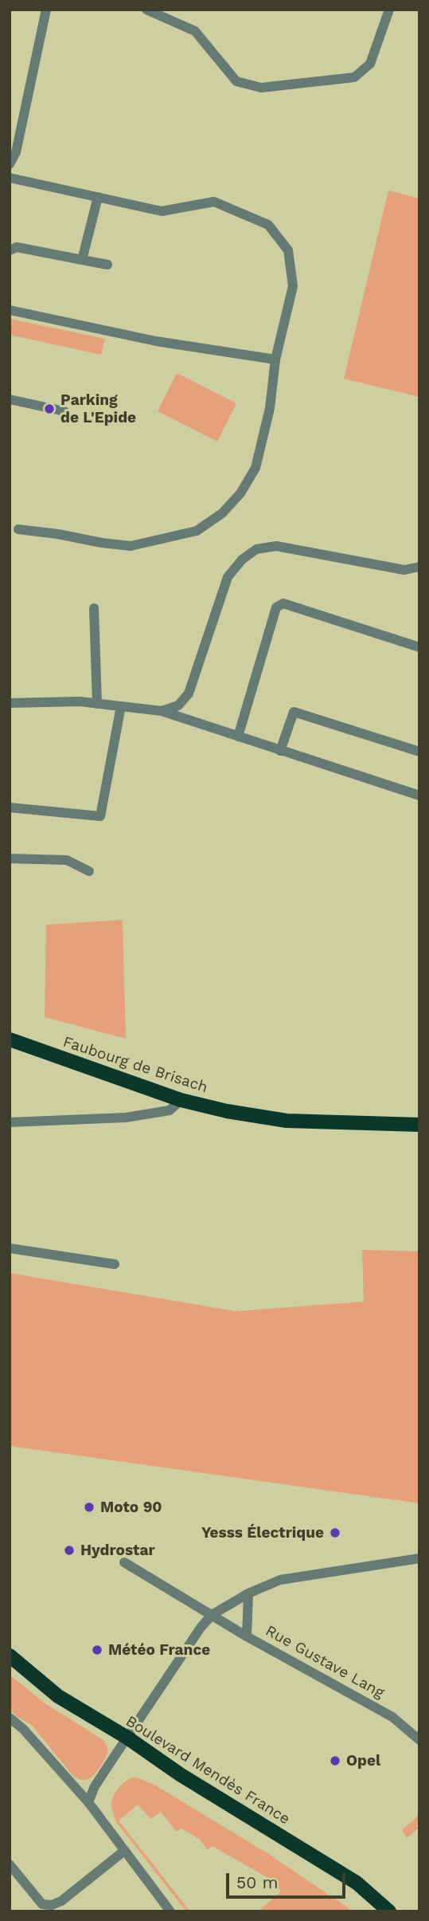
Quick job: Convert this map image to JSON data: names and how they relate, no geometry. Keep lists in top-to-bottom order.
{
  "streets": {
    "main road": ["Faubourg de Brisach", "Boulevard Mendès France"],
    "street": ["Rue Gustave Lang"]
  },
  "places": [
    "Parking de L'Epide",
    "Moto 90",
    "Yesss Électrique",
    "Hydrostar",
    "Météo France",
    "Opel"
  ],
  "scale_bar": "50 m"
}
